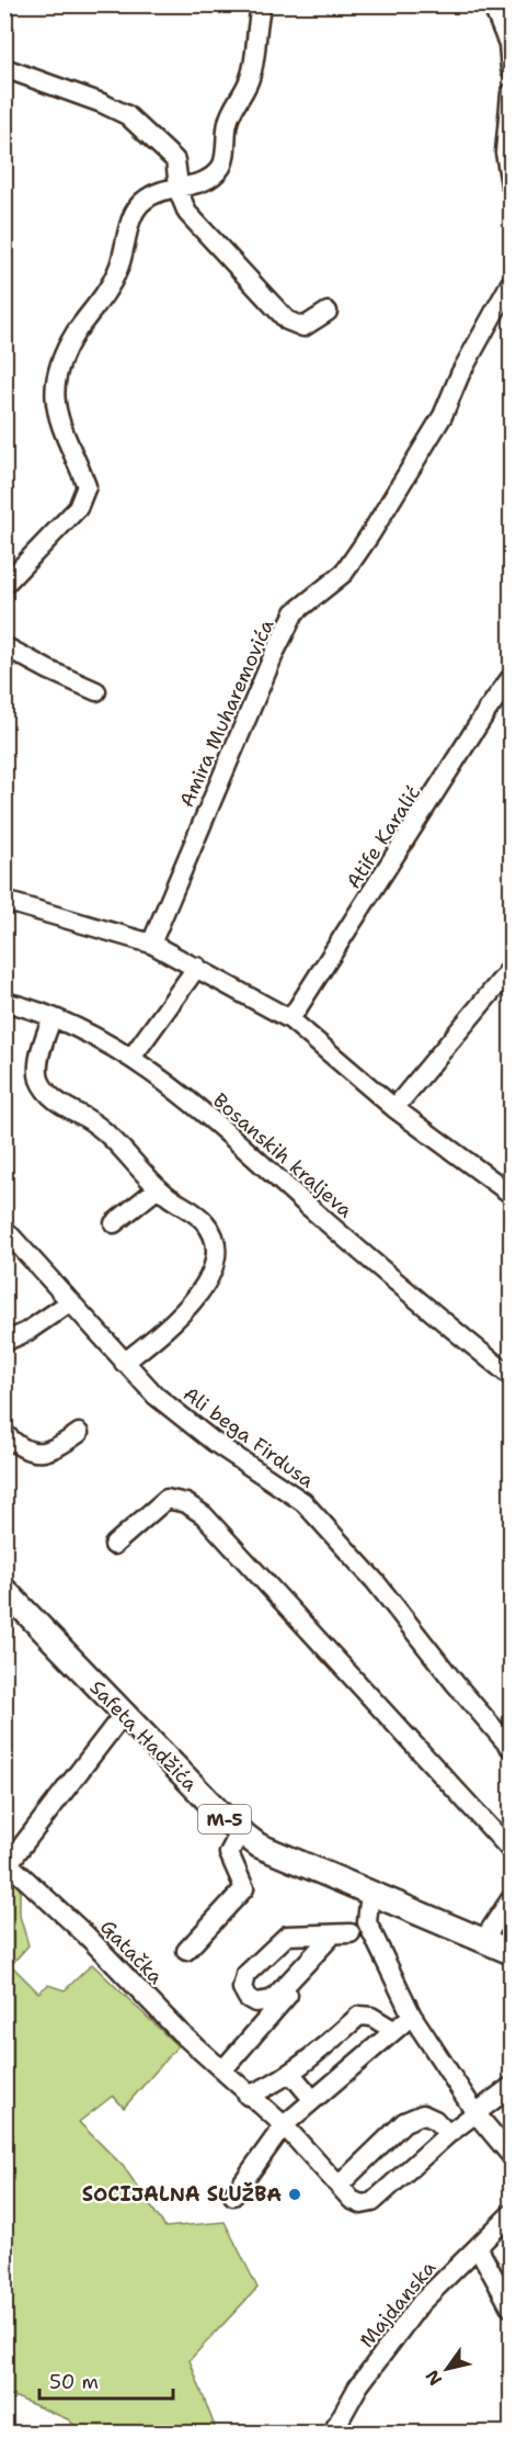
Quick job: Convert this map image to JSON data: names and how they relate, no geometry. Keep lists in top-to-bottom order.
{
  "streets": {
    "main road": ["Safeta Hadžića", "M-5"],
    "street": [
      "Amira Muharemovića",
      "Atife Karalić",
      "Bosanskih kraljeva",
      "Ali bega Firdusa",
      "Gatačka",
      "Majdanska"
    ]
  },
  "crossings": [
    ["Safeta Hadžića", "Gatačka"]
  ],
  "places": ["SOCIJALNA SLUŽBA"],
  "scale_bar": "50 m",
  "north": "bottom left"
}
